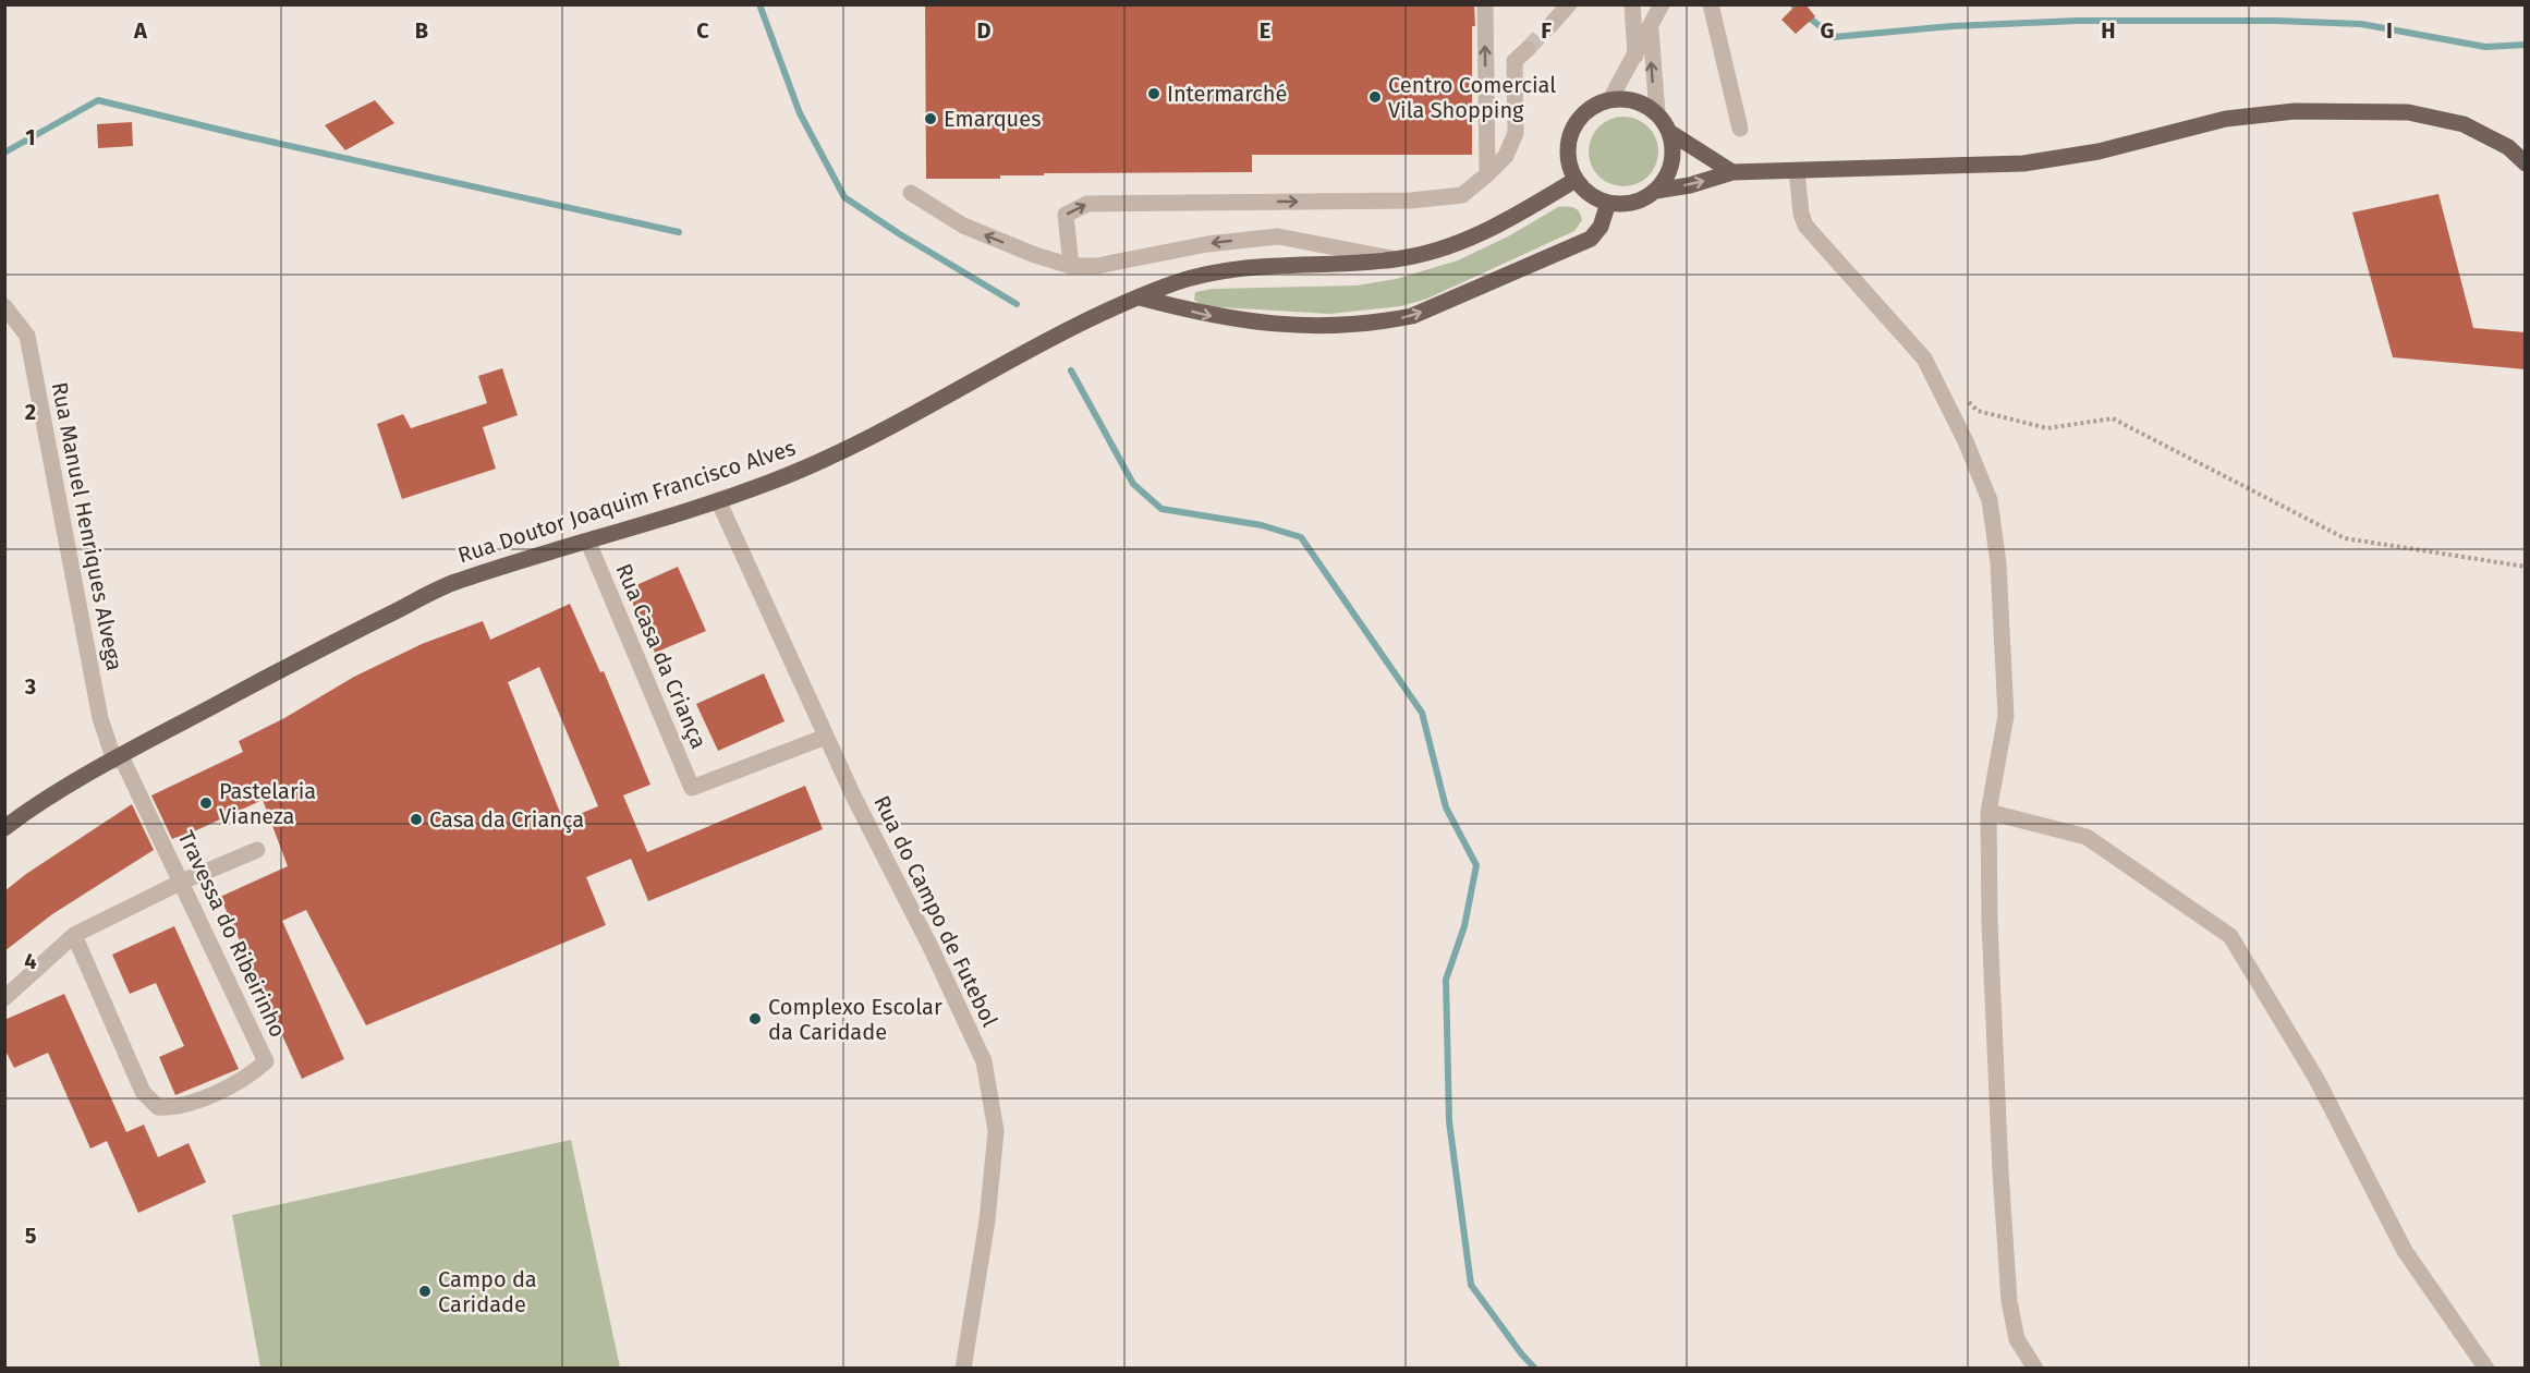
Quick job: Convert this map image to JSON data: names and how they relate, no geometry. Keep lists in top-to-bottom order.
{
  "streets": {
    "main road": ["Rua Doutor Joaquim Francisco Alves"],
    "street": [
      "Rua Manuel Henriques Alvega",
      "Rua Casa da Criança",
      "Rua do Campo de Futebol",
      "Travessa do Ribeirinho"
    ]
  },
  "crossings": [
    ["Rua Doutor Joaquim Francisco Alves", "Rua Manuel Henriques Alvega"],
    ["Rua Doutor Joaquim Francisco Alves", "Rua Casa da Criança"],
    ["Rua Doutor Joaquim Francisco Alves", "Rua do Campo de Futebol"],
    ["Rua Doutor Joaquim Francisco Alves", "Travessa do Ribeirinho"],
    ["Rua Manuel Henriques Alvega", "Travessa do Ribeirinho"],
    ["Rua Casa da Criança", "Rua do Campo de Futebol"]
  ],
  "places": [
    "Intermarché",
    "Centro Comercial Vila Shopping",
    "Emarques",
    "Pastelaria Vianeza",
    "Casa da Criança",
    "Complexo Escolar da Caridade",
    "Campo da Caridade"
  ],
  "grid": {
    "columns": [
      "A",
      "B",
      "C",
      "D",
      "E",
      "F",
      "G",
      "H",
      "I"
    ],
    "rows": [
      "1",
      "2",
      "3",
      "4",
      "5"
    ]
  }
}
